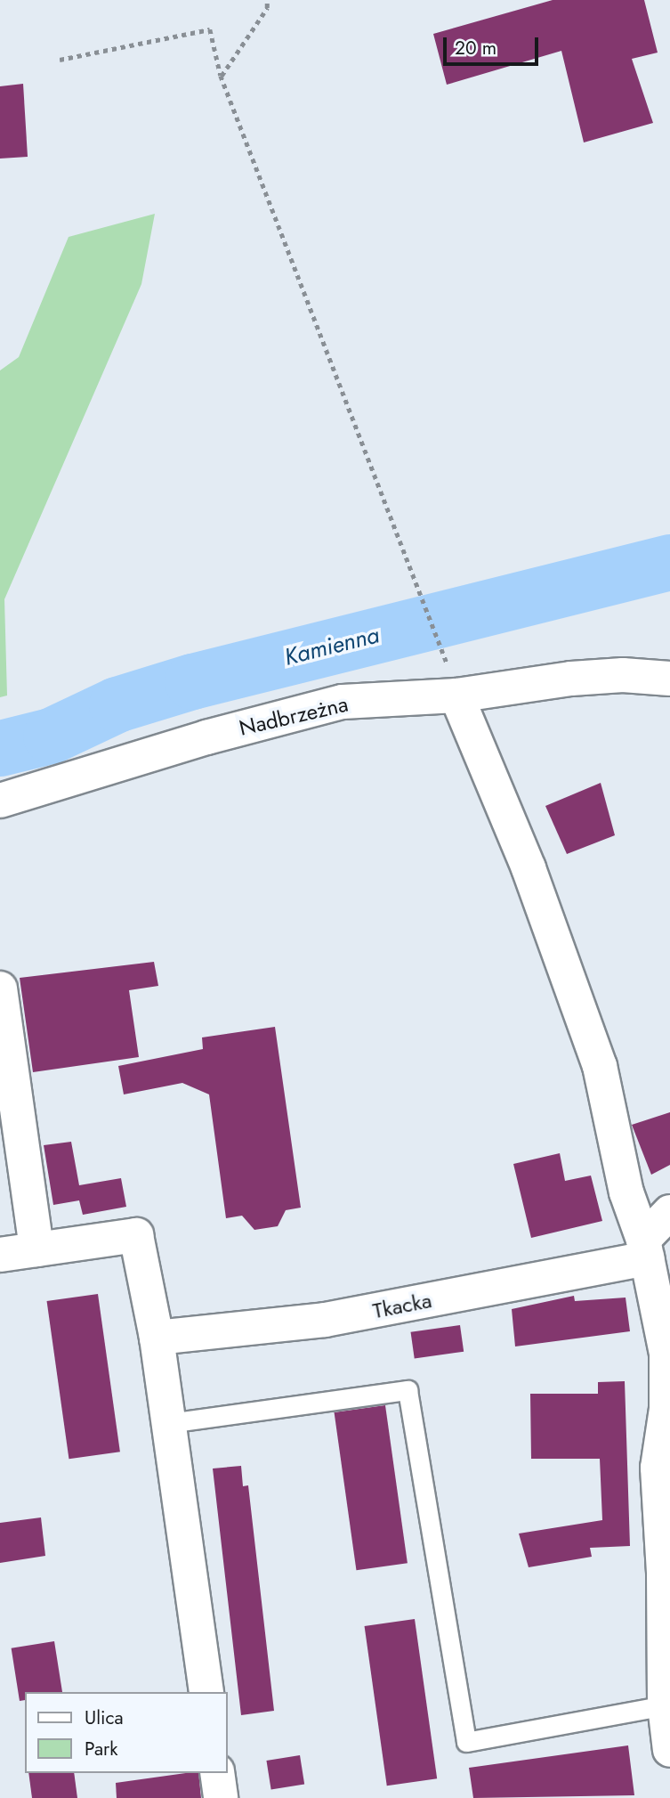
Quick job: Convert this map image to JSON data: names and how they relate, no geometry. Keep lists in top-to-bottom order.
{
  "streets": {
    "street": ["Nadbrzeżna", "Tkacka"]
  },
  "water": ["Kamienna"],
  "legend": ["Ulica", "Park"],
  "scale_bar": "20 m"
}
